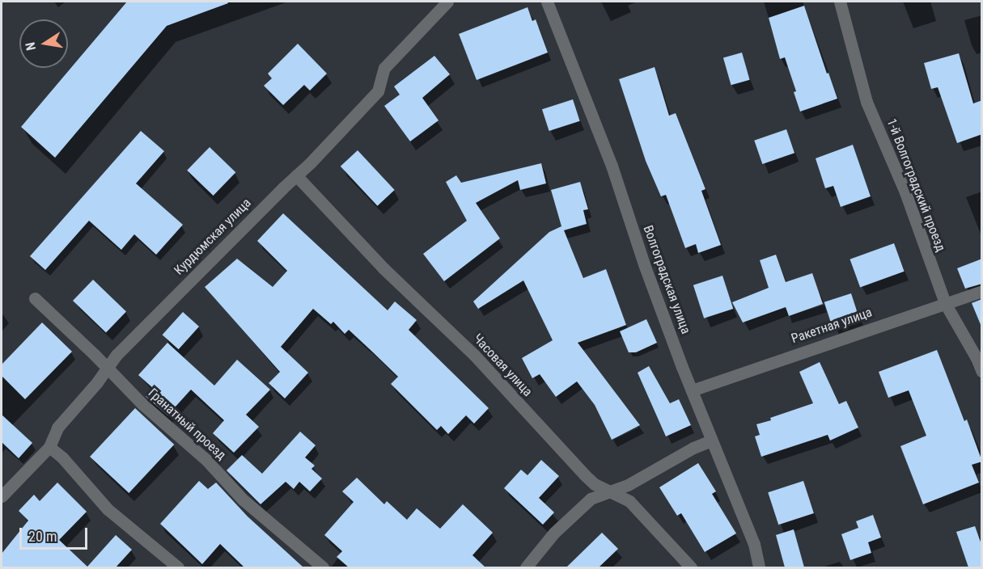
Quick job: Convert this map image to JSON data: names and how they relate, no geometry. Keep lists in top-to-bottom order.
{
  "streets": {
    "street": [
      "1-й Волгоградский проезд",
      "Курдюмская улица",
      "Волгоградская улица",
      "Ракетная улица",
      "Часовая улица",
      "Гранатный проезд"
    ]
  },
  "crossings": [
    ["1-й Волгоградский проезд", "Ракетная улица"],
    ["Курдюмская улица", "Часовая улица"],
    ["Курдюмская улица", "Гранатный проезд"],
    ["Волгоградская улица", "Ракетная улица"]
  ],
  "scale_bar": "20 m",
  "north": "left"
}
